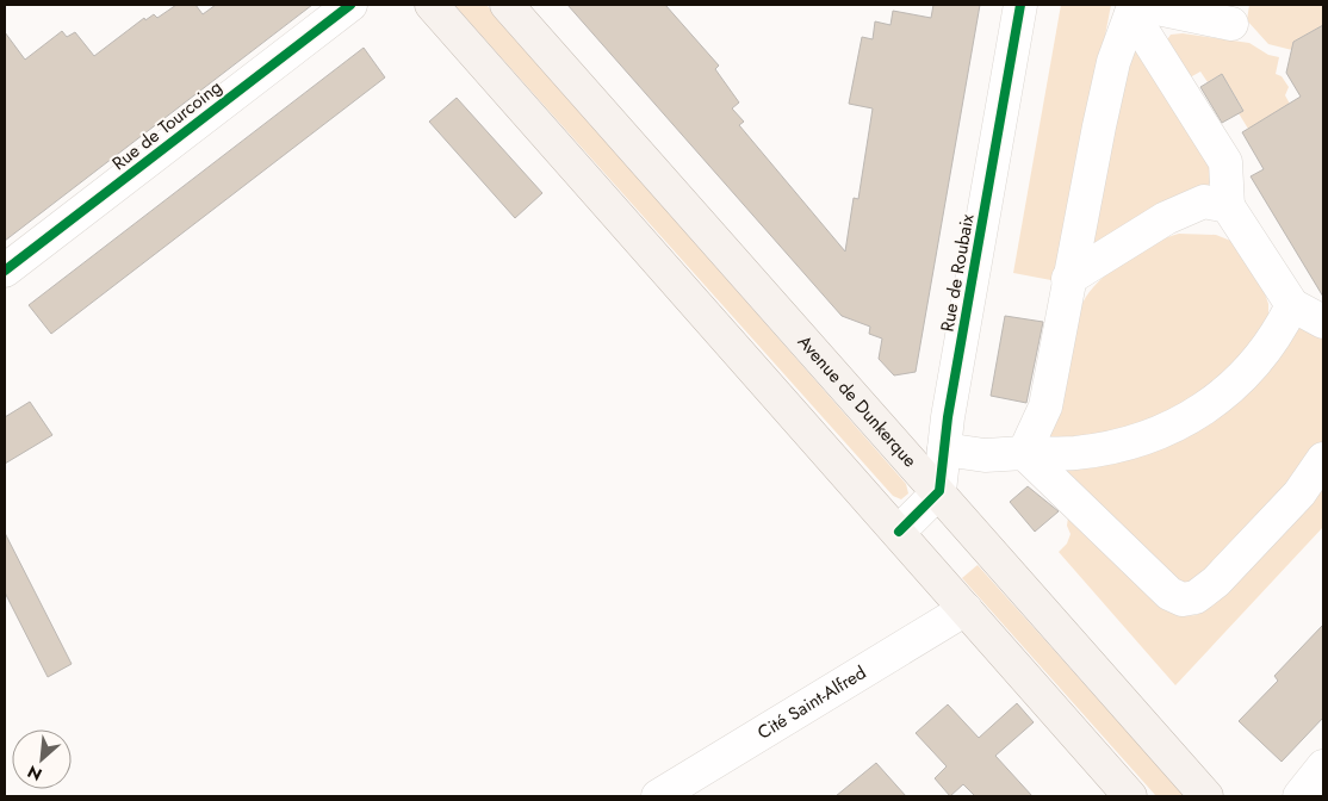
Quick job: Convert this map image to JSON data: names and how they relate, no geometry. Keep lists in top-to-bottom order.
{
  "streets": {
    "main road": ["Avenue de Dunkerque"],
    "street": ["Rue de Tourcoing", "Rue de Roubaix", "Cité Saint-Alfred"]
  },
  "crossings": [
    ["Rue de Roubaix", "Avenue de Dunkerque"]
  ],
  "north": "bottom left"
}
